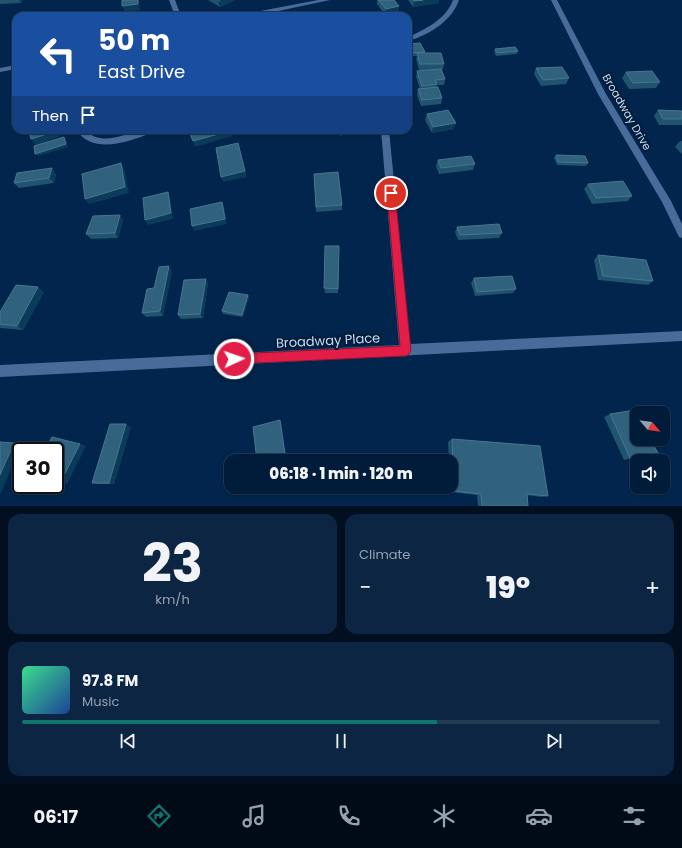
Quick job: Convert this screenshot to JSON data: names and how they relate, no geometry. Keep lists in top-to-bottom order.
{
  "streets": {
    "street": ["Broadway Drive", "Broadway Place"]
  },
  "north": "bottom right",
  "page": {
    "turn": ["50 m", "East Drive"],
    "then": "Then",
    "limit": "30",
    "trip": "06:18 · 1 min · 120 m",
    "tile": [
      ["23", "km/h"],
      "Climate"
    ],
    "heat": ["−", "19°", "+"],
    "song": ["97.8 FM", "Music"],
    "tabs": "06:17"
  }
}
